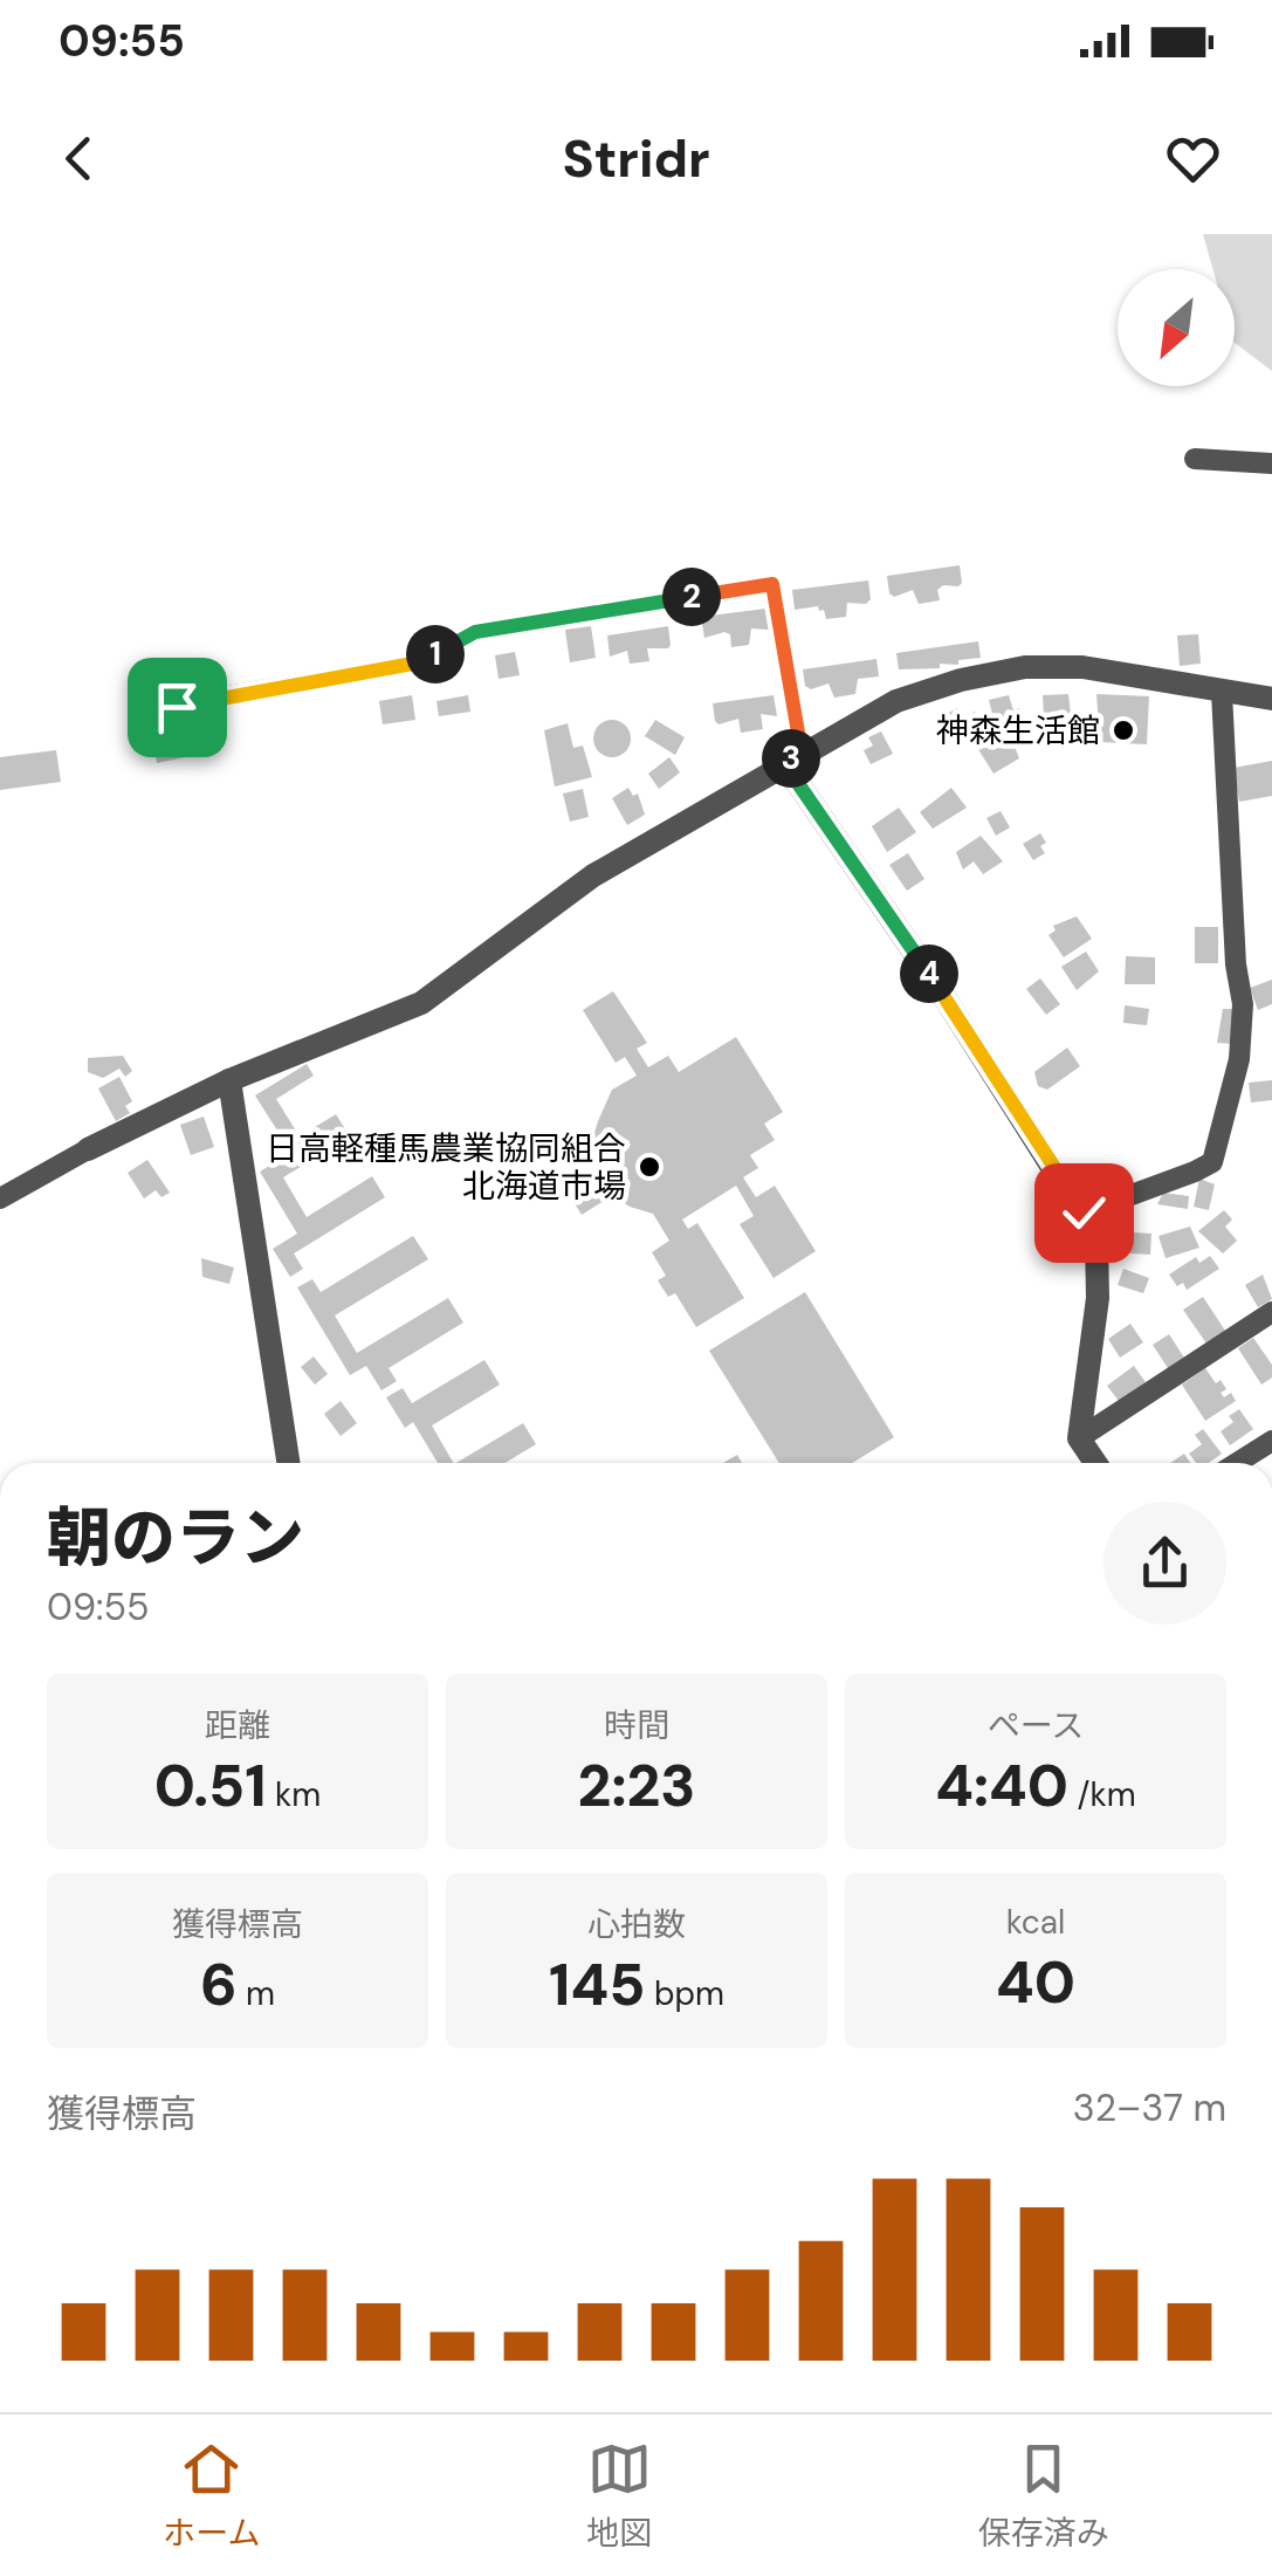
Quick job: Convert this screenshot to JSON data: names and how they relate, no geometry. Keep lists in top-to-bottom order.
{
  "places": ["神森生活館", "日高軽種馬農業協同組合 北海道市場"],
  "north": "bottom left",
  "page": {
    "status": "09:55",
    "header": "Stridr",
    "pins": [
      "2",
      "1",
      "3",
      "4"
    ],
    "heading": ["朝のラン", "09:55"],
    "stats": [
      ["距離", "0.51 km"],
      ["時間", "2:23"],
      ["ペース", "4:40 /km"],
      ["獲得標高", "6 m"],
      ["心拍数", "145 bpm"],
      ["kcal", "40"]
    ],
    "chart": ["獲得標高", "32–37 m"],
    "tabs": ["ホーム", "地図", "保存済み"]
  }
}
